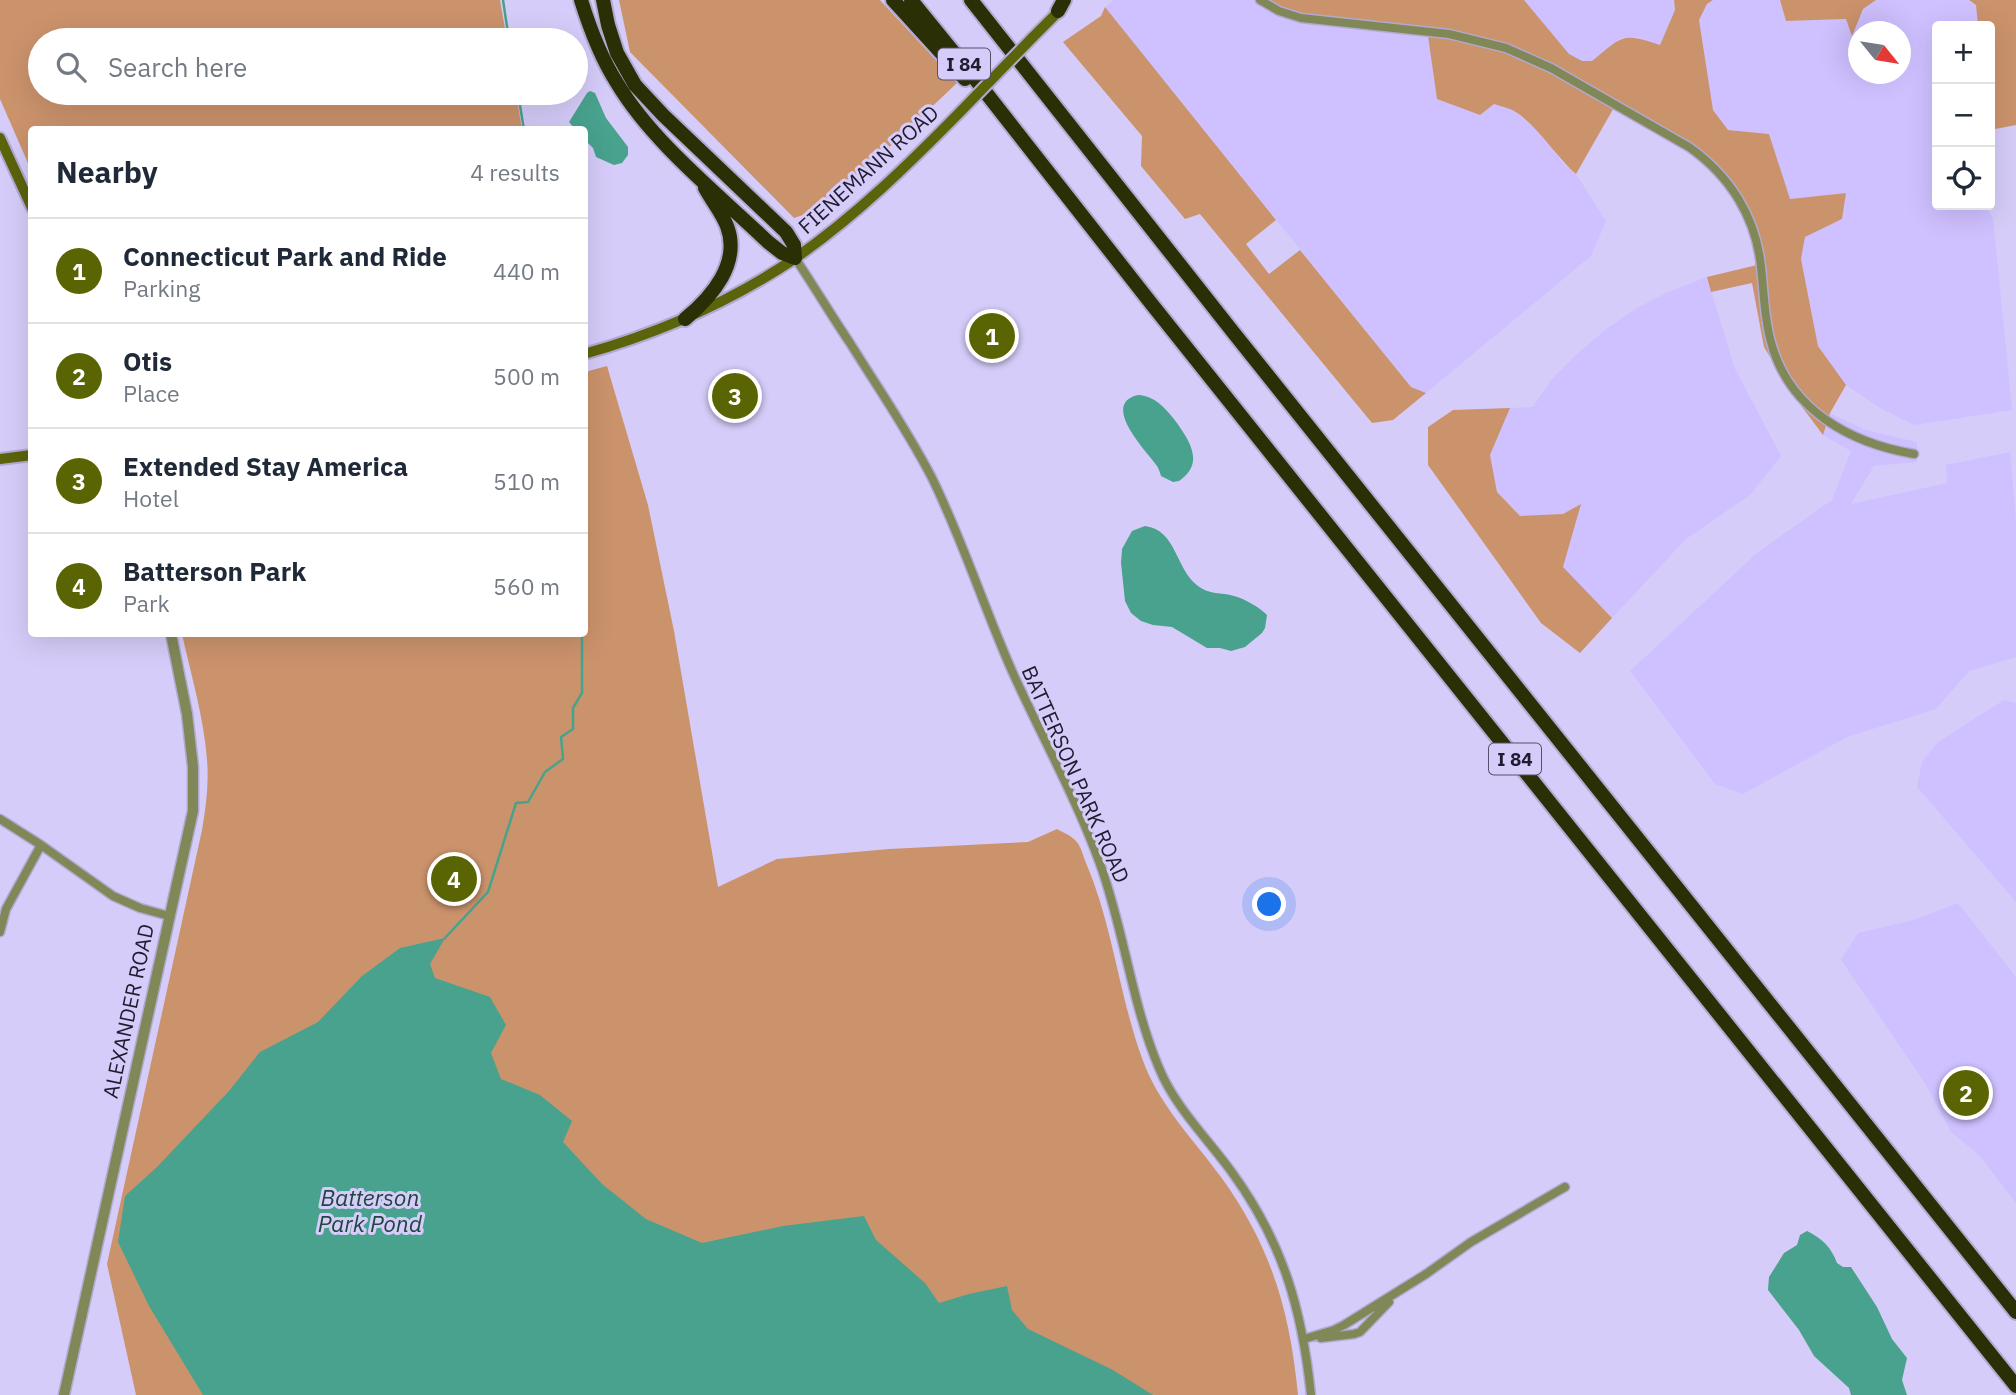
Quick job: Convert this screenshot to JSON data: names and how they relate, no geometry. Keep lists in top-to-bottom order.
{
  "streets": {
    "highway": ["I 84"],
    "main road": ["FIENEMANN ROAD"],
    "street": ["BATTERSON PARK ROAD", "ALEXANDER ROAD"]
  },
  "crossings": [
    ["FIENEMANN ROAD", "BATTERSON PARK ROAD"]
  ],
  "water": ["Batterson Park Pond"],
  "north": "bottom right",
  "page": {
    "map_buttons": ["+", "−"],
    "search": "Search here",
    "heading": ["Nearby", "4 results"],
    "list": [
      {
        "mark": "1",
        "name": "Connecticut Park and Ride",
        "note": "Parking",
        "value": "440 m"
      },
      {
        "mark": "2",
        "name": "Otis",
        "note": "Place",
        "value": "500 m"
      },
      {
        "mark": "3",
        "name": "Extended Stay America",
        "note": "Hotel",
        "value": "510 m"
      },
      {
        "mark": "4",
        "name": "Batterson Park",
        "note": "Park",
        "value": "560 m"
      }
    ],
    "pins": [
      "1",
      "3",
      "4",
      "2"
    ]
  }
}
